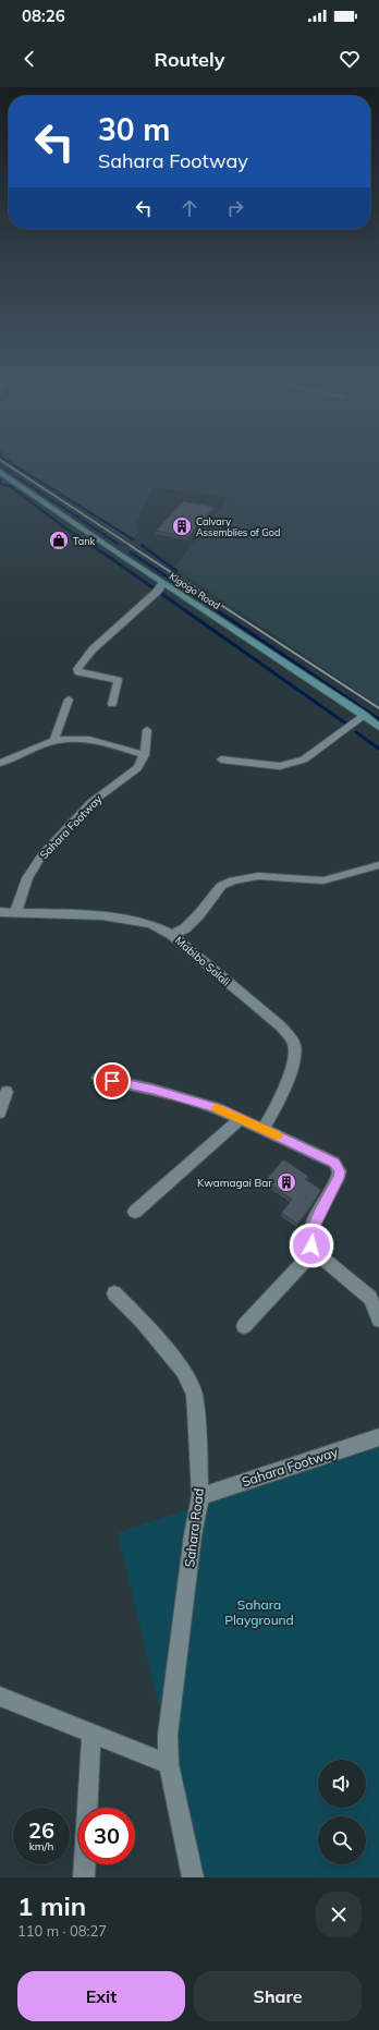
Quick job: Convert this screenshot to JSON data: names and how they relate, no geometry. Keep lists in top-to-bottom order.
{
  "streets": {
    "main road": ["Kigogo Road"],
    "street": ["Sahara Footway", "Mabibo Salali", "Sahara Road"]
  },
  "crossings": [
    ["Sahara Footway", "Mabibo Salali"],
    ["Sahara Footway", "Sahara Road"]
  ],
  "parks": ["Sahara Playground"],
  "places": {
    "building": ["Calvary Assemblies of God", "Kwamagai Bar"],
    "shop": ["Tank"]
  },
  "page": {
    "status": "08:26",
    "header": "Routely",
    "turn": ["30 m", "Sahara Footway"],
    "speed": "26 km/h",
    "limit": "30",
    "heading": ["1 min", "110 m · 08:27"],
    "buttons": ["Exit", "Share"]
  }
}
